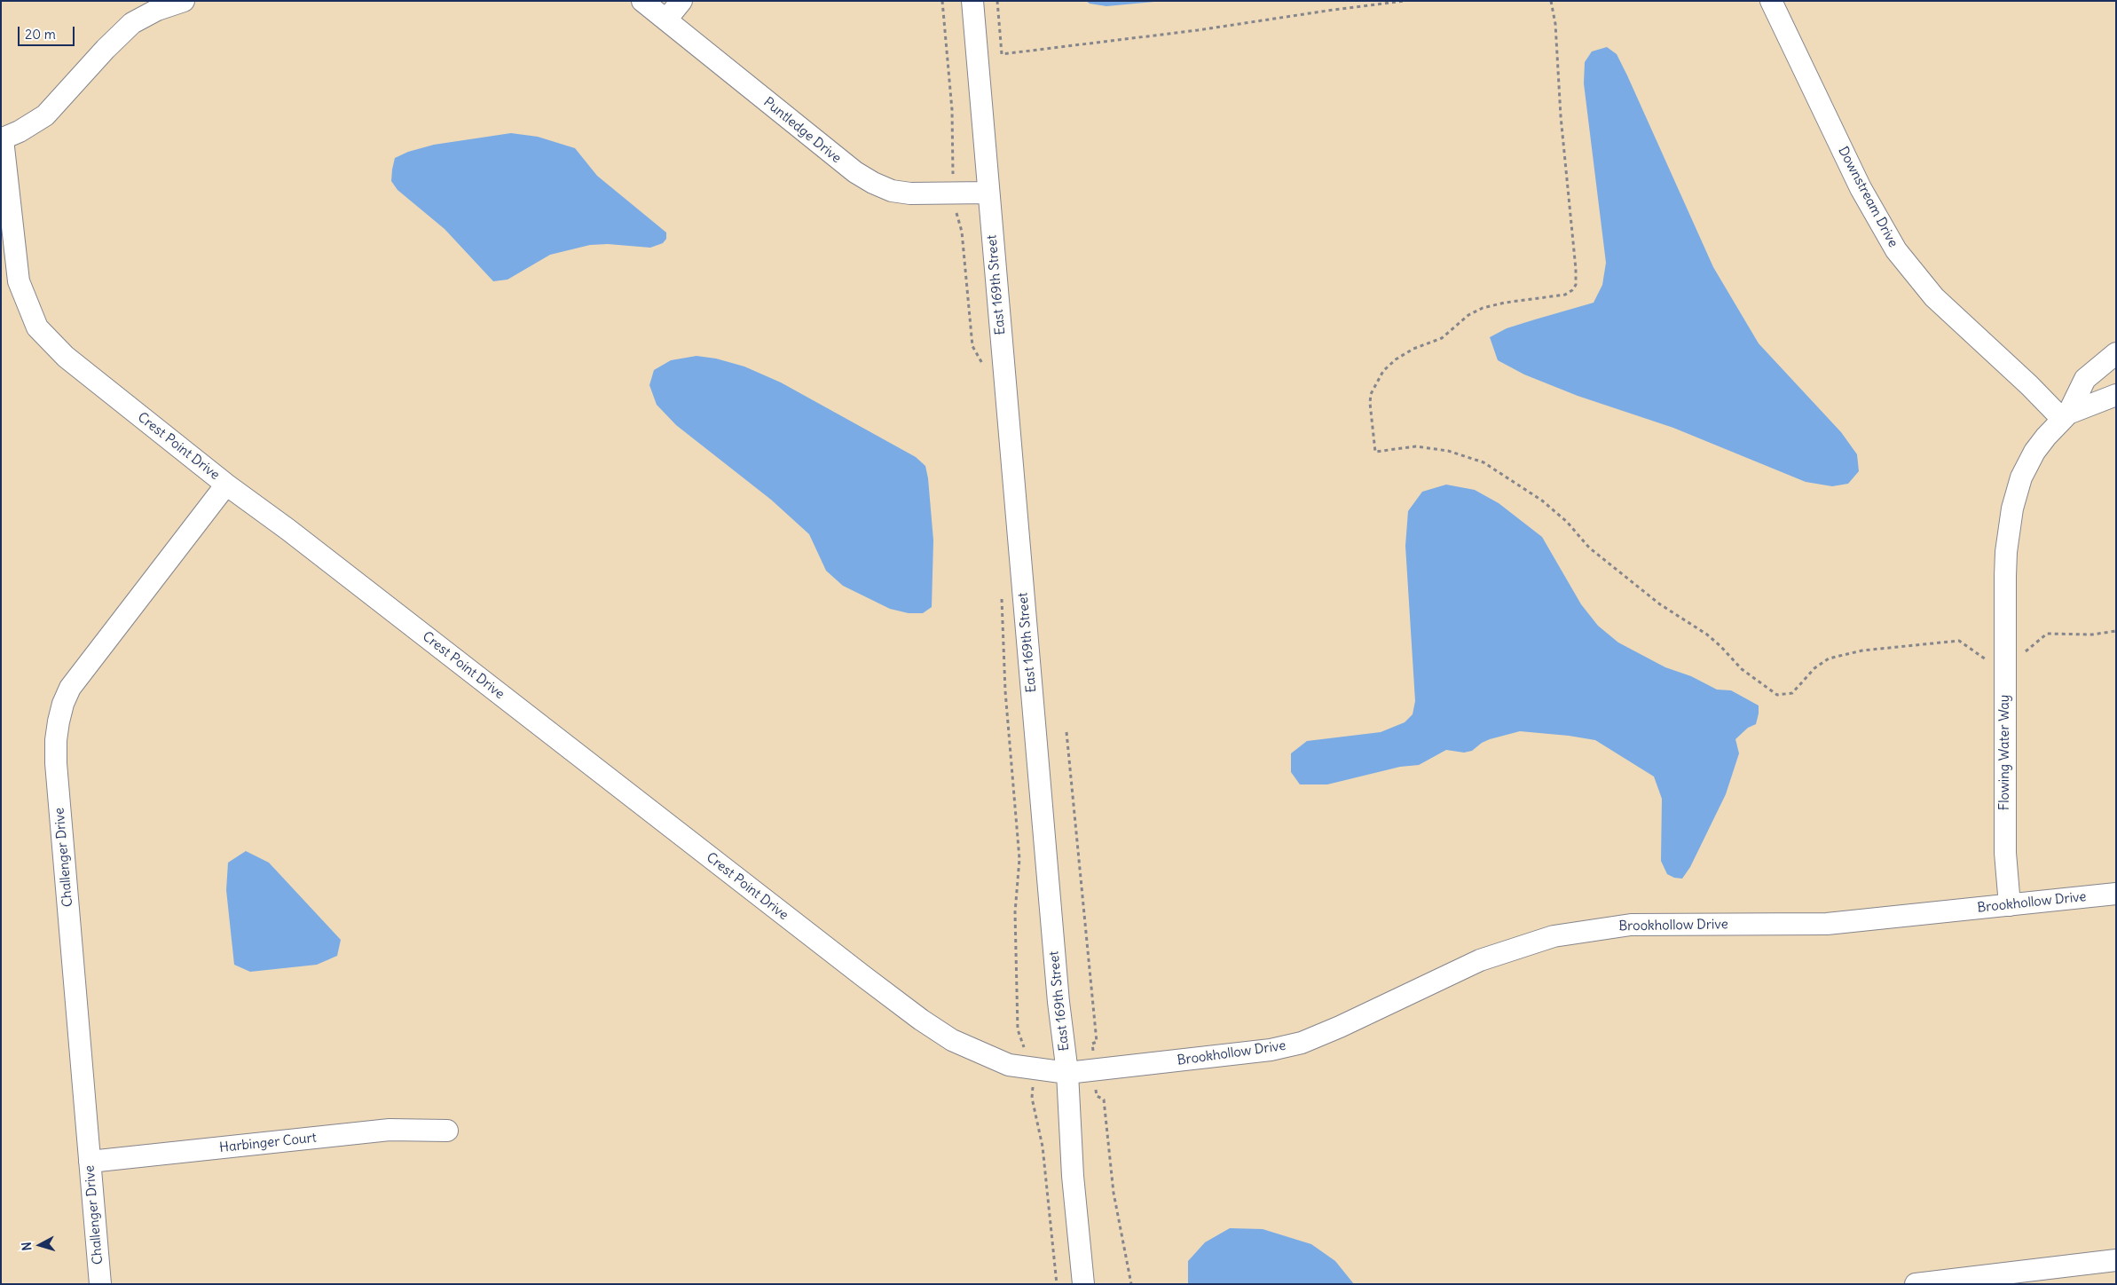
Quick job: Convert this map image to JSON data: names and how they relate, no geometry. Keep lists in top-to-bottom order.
{
  "streets": {
    "street": [
      "Puntledge Drive",
      "Downstream Drive",
      "East 169th Street",
      "Crest Point Drive",
      "Flowing Water Way",
      "Challenger Drive",
      "Brookhollow Drive",
      "Harbinger Court"
    ]
  },
  "crossings": [
    ["Puntledge Drive", "East 169th Street"],
    ["Downstream Drive", "Flowing Water Way"],
    ["East 169th Street", "Crest Point Drive"],
    ["East 169th Street", "Brookhollow Drive"],
    ["Crest Point Drive", "Challenger Drive"],
    ["Crest Point Drive", "Brookhollow Drive"],
    ["Flowing Water Way", "Brookhollow Drive"],
    ["Challenger Drive", "Harbinger Court"]
  ],
  "scale_bar": "20 m",
  "north": "left"
}
